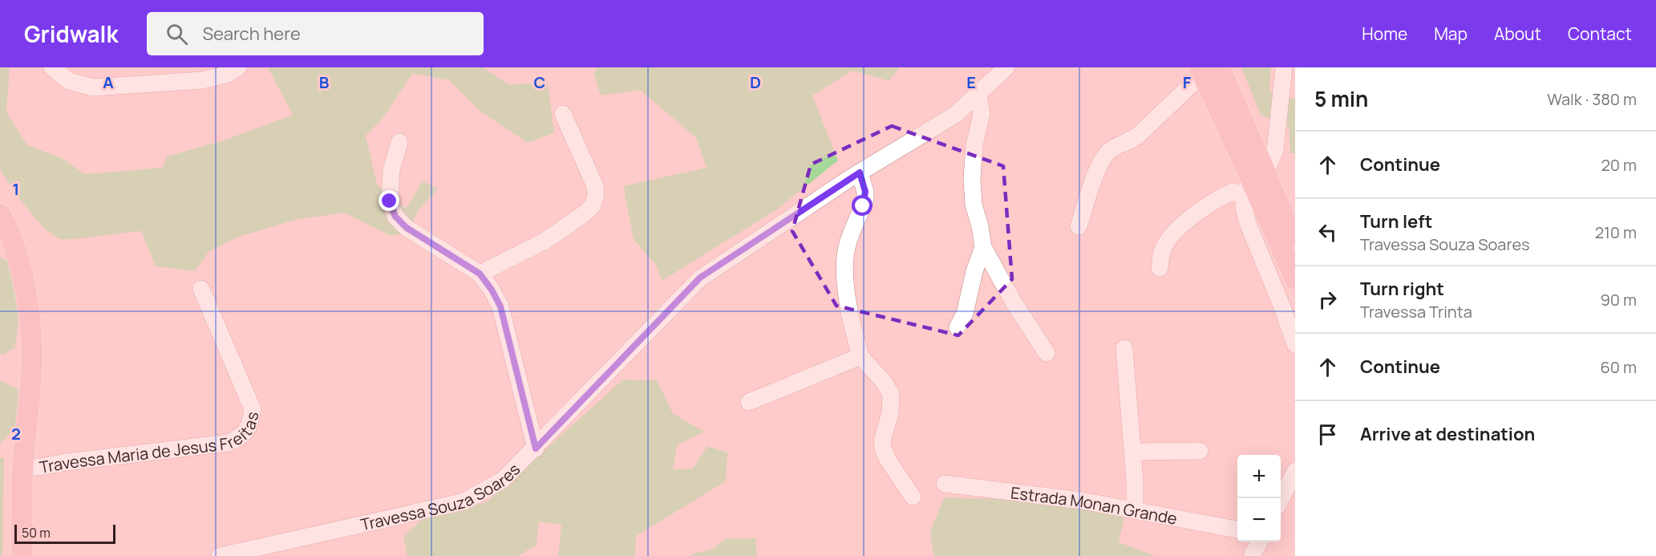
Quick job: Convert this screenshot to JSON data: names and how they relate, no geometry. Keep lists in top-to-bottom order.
{
  "streets": {
    "street": ["Travessa Maria de Jesus Freitas", "Travessa Souza Soares", "Estrada Monan Grande"]
  },
  "scale_bar": "50 m",
  "page": {
    "header": "Gridwalk",
    "search": "Search here",
    "nav": [
      "Home",
      "Map",
      "About",
      "Contact"
    ],
    "heading": ["5 min", "Walk · 380 m"],
    "list": [
      ["Continue", "20 m"],
      ["Turn left", "Travessa Souza Soares", "210 m"],
      ["Turn right", "Travessa Trinta", "90 m"],
      ["Continue", "60 m"],
      "Arrive at destination"
    ],
    "map_buttons": ["+", "−"],
    "scale": "50 m"
  },
  "grid": {
    "columns": [
      "A",
      "B",
      "C",
      "D",
      "E",
      "F"
    ],
    "rows": ["1", "2"]
  }
}
